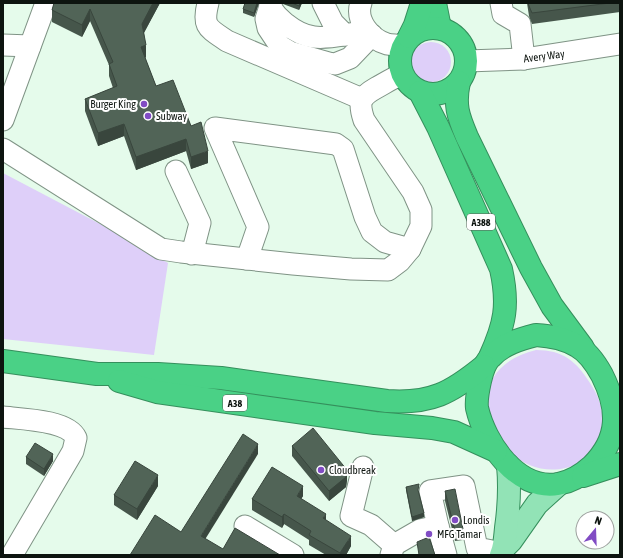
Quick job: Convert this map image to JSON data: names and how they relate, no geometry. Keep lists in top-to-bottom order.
{
  "streets": {
    "highway": ["A388", "A38"],
    "street": ["Avery Way"]
  },
  "crossings": [
    ["Avery Way", "A388"],
    ["A388", "A38"]
  ],
  "places": [
    "Burger King",
    "Subway",
    "Cloudbreak",
    "Londis",
    "MFG Tamar"
  ],
  "north": "top"
}
